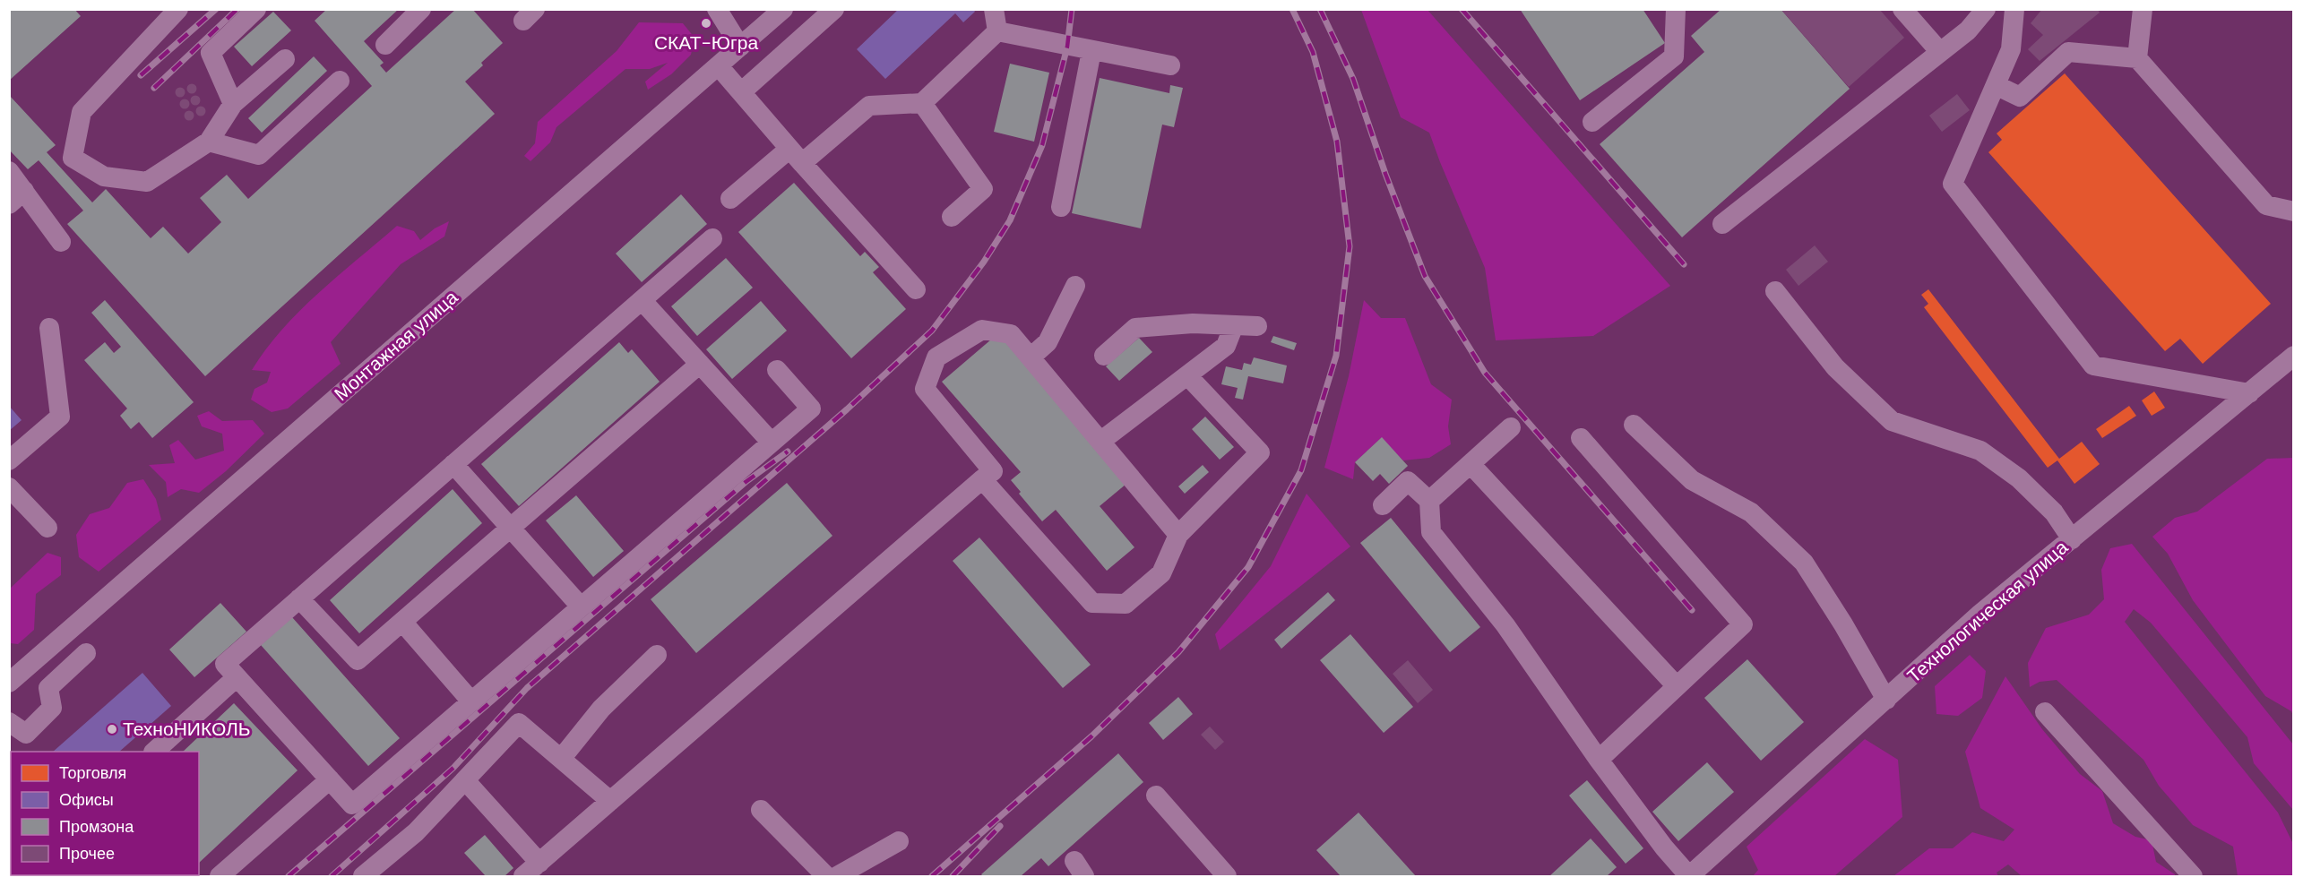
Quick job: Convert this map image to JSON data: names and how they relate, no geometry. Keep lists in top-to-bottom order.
{
  "streets": {
    "street": ["Монтажная улица", "Технологическая улица"]
  },
  "places": ["СКАТ-Югра", "ТехноНИКОЛЬ"],
  "legend": [
    "Торговля",
    "Офисы",
    "Промзона",
    "Прочее"
  ]
}
